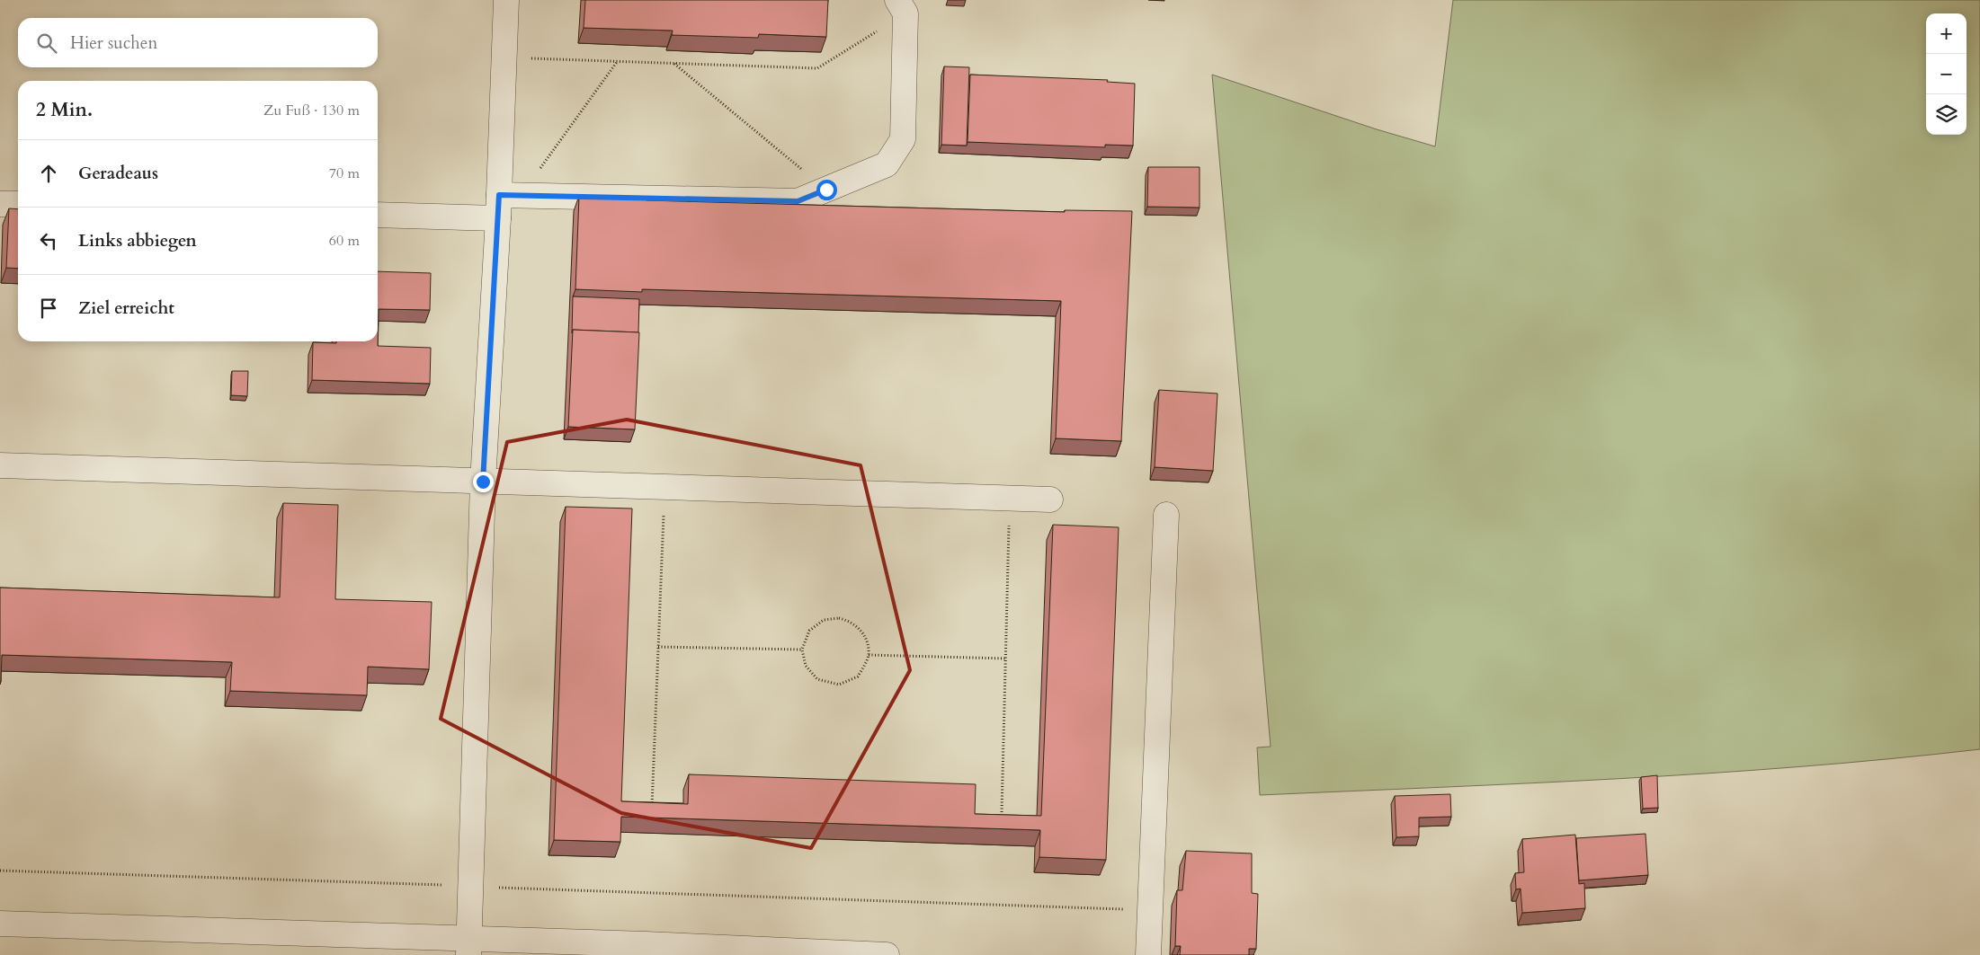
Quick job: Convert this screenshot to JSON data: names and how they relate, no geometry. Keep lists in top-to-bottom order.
{
  "page": {
    "map_buttons": ["+", "−"],
    "search": "Hier suchen",
    "heading": ["2 Min.", "Zu Fuß · 130 m"],
    "list": [
      ["Geradeaus", "70 m"],
      ["Links abbiegen", "60 m"],
      "Ziel erreicht"
    ]
  }
}
